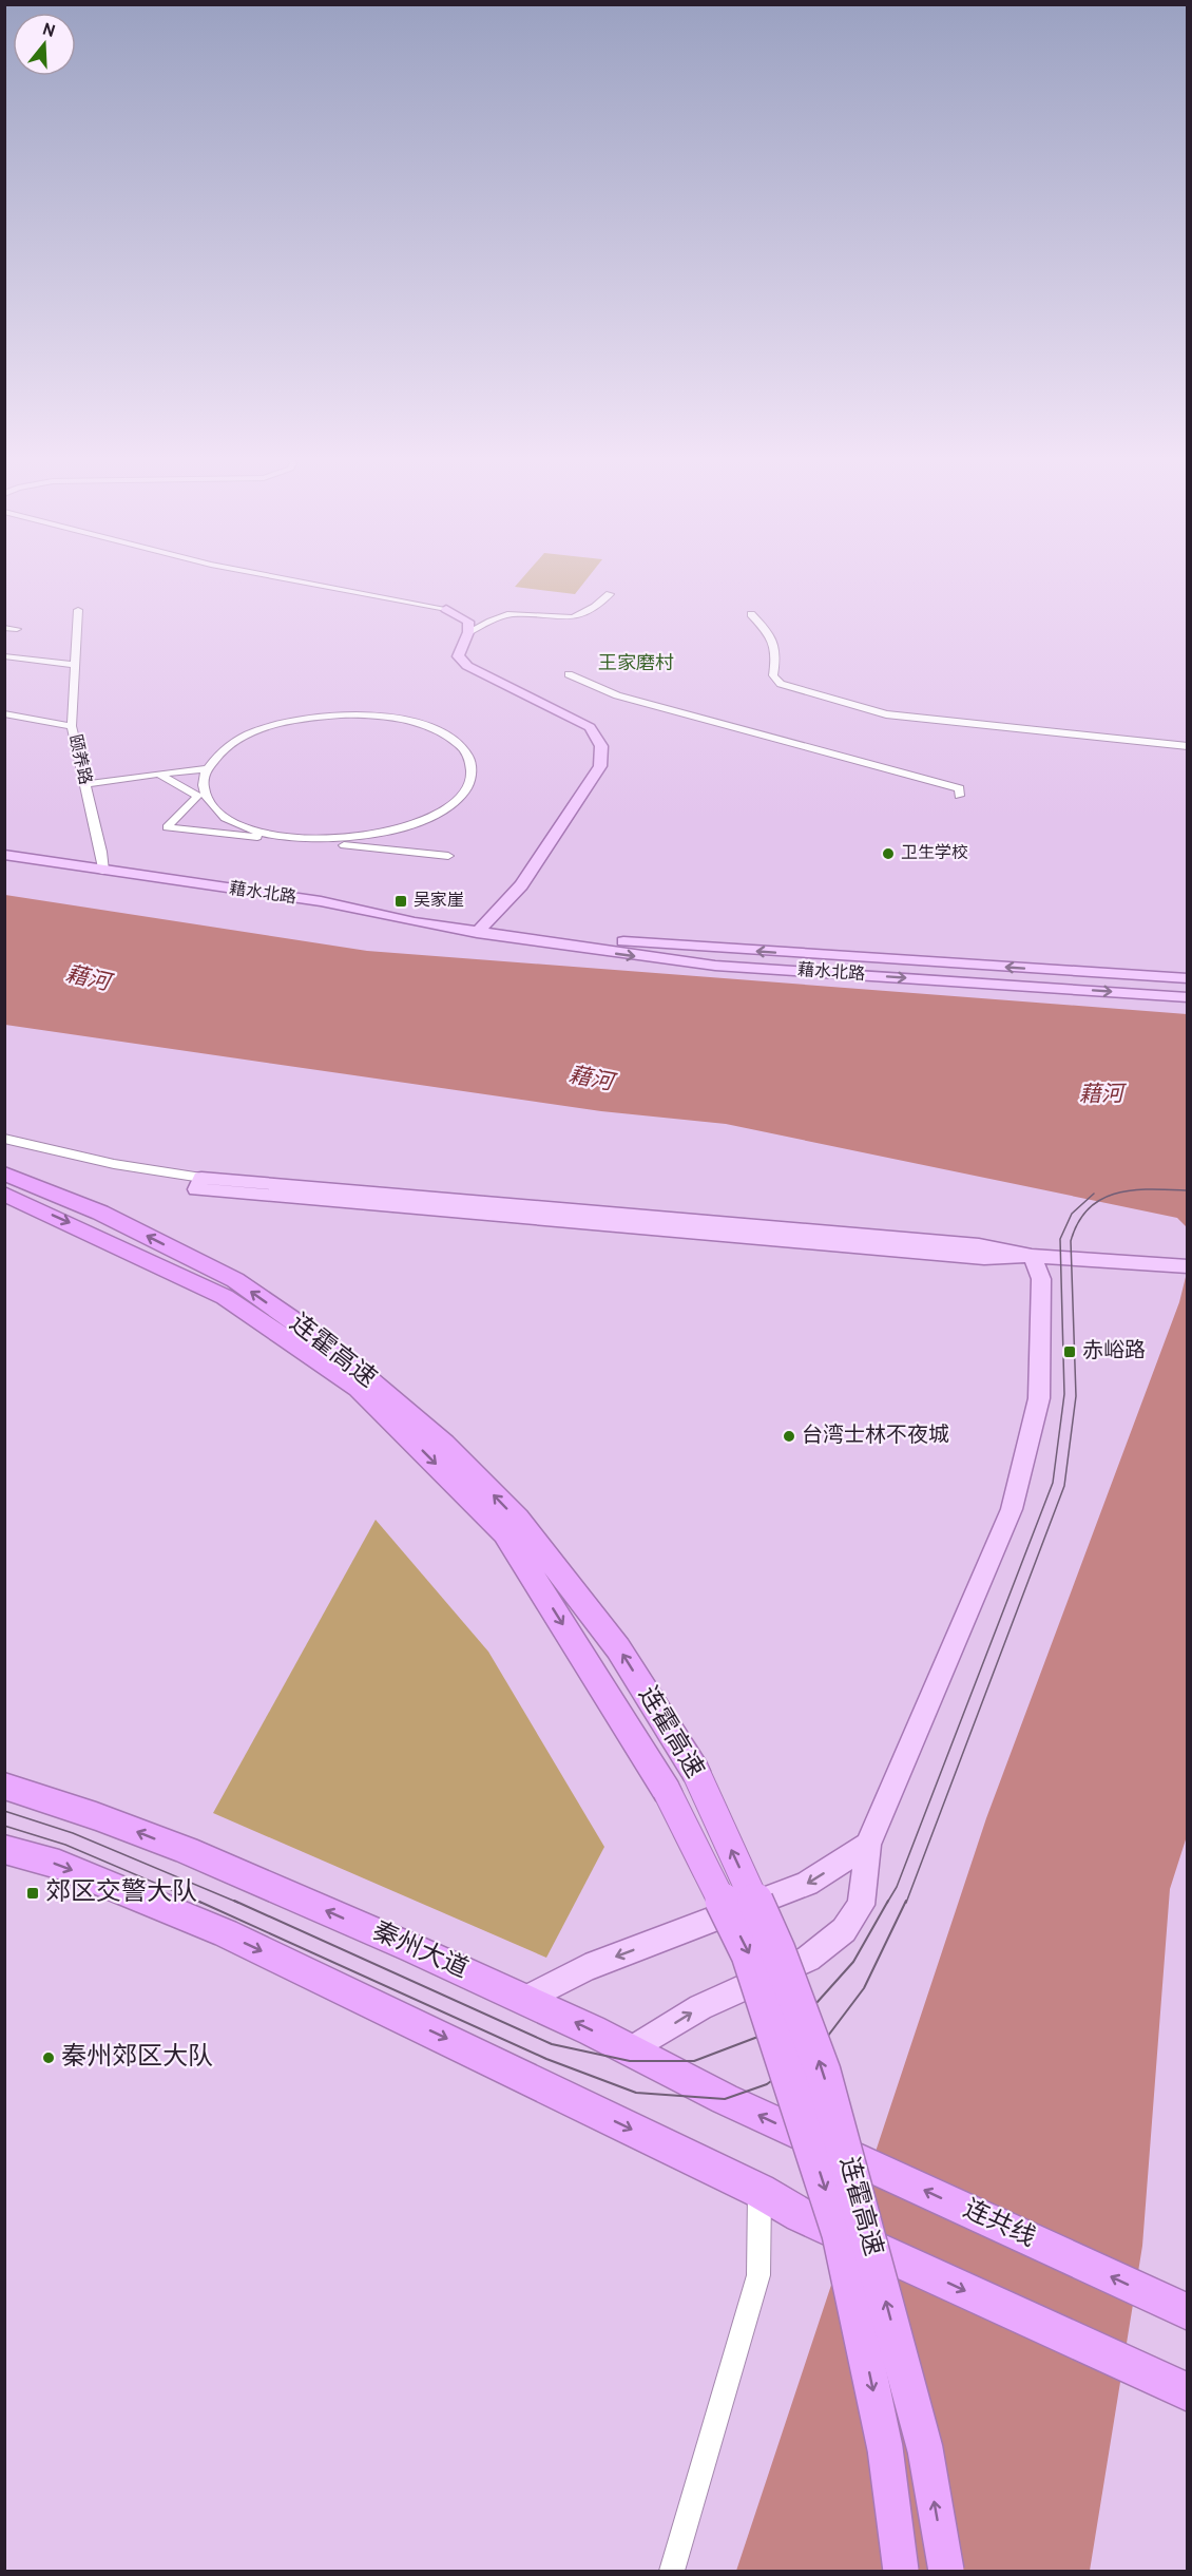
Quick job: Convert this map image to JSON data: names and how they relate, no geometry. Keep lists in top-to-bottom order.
{
  "streets": {
    "highway": ["连霍高速", "秦州大道", "连共线"],
    "main road": ["藉水北路"],
    "street": ["颐养路"]
  },
  "crossings": [
    ["颐养路", "藉水北路"],
    ["秦州大道", "连共线"]
  ],
  "districts": ["王家磨村"],
  "water": ["藉河"],
  "places": {
    "other": ["卫生学校", "台湾士林不夜城", "秦州郊区大队"],
    "transit": ["吴家崖", "赤峪路", "郊区交警大队"]
  },
  "north": "top"
}
